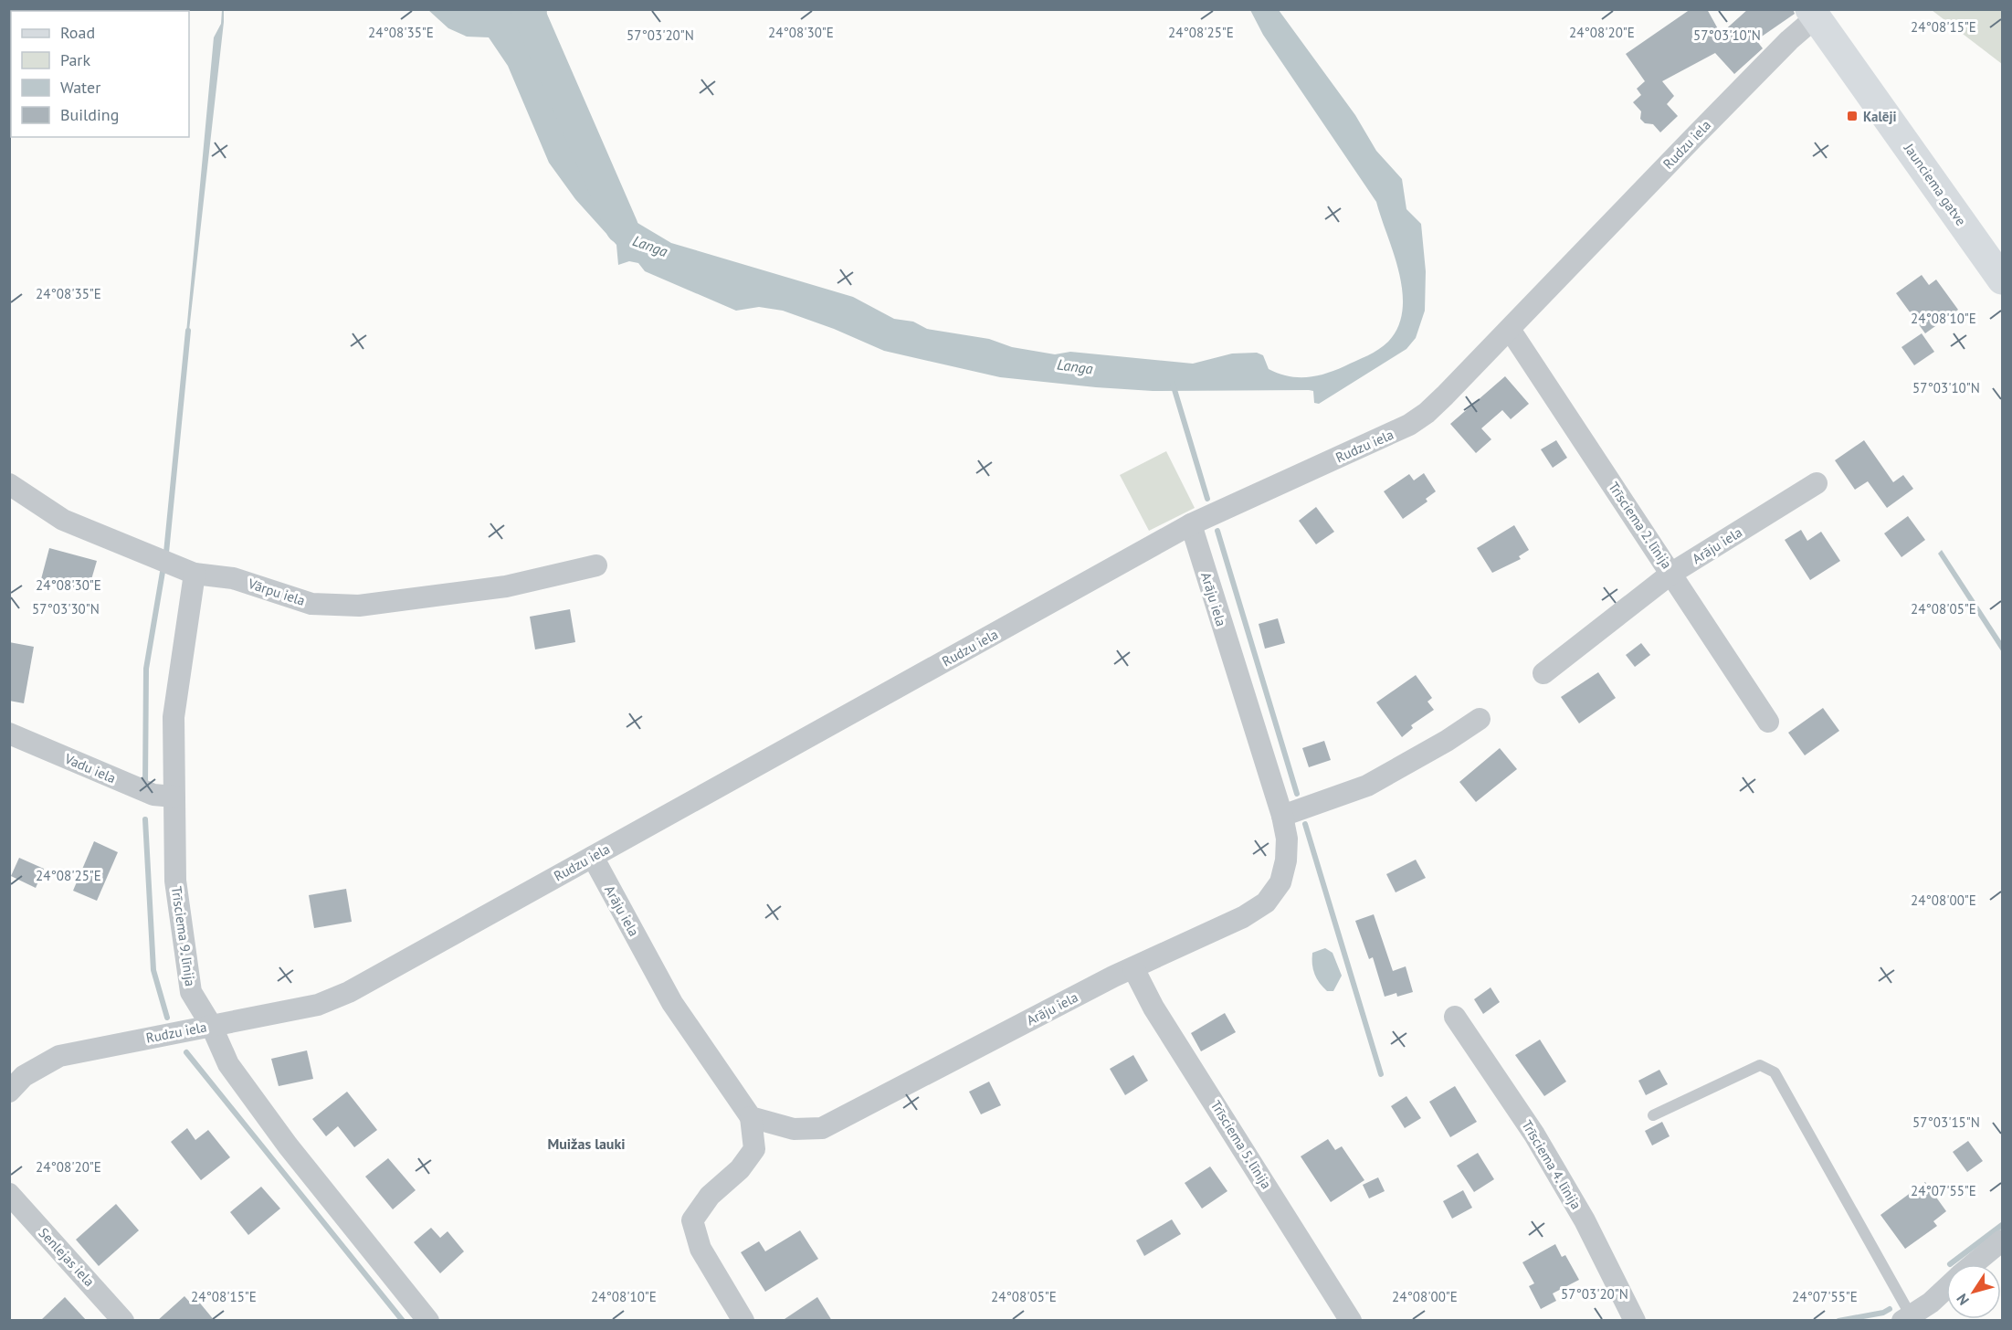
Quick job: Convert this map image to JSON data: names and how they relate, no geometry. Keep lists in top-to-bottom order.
{
  "streets": {
    "main road": ["Jaunciema gatve"],
    "street": [
      "Rudzu iela",
      "Trīsciema 2. līnija",
      "Arāju iela",
      "Vārpu iela",
      "Vadu iela",
      "Trīsciema 9. līnija",
      "Trīsciema 5. līnija",
      "Trīsciema 4. līnija",
      "Senlejas iela"
    ]
  },
  "crossings": [
    ["Rudzu iela", "Jaunciema gatve"],
    ["Rudzu iela", "Trīsciema 2. līnija"],
    ["Rudzu iela", "Arāju iela"],
    ["Rudzu iela", "Trīsciema 9. līnija"],
    ["Trīsciema 2. līnija", "Arāju iela"],
    ["Arāju iela", "Trīsciema 5. līnija"],
    ["Vārpu iela", "Trīsciema 9. līnija"],
    ["Vadu iela", "Trīsciema 9. līnija"]
  ],
  "districts": ["Muižas lauki"],
  "water": ["Langa"],
  "places": {
    "transit": ["Kalēji"]
  },
  "legend": [
    "Road",
    "Park",
    "Water",
    "Building"
  ],
  "north": "bottom left",
  "coordinates": [
    "24°08'15\"E",
    "24°08'35\"E",
    "24°08'30\"E",
    "24°08'25\"E",
    "24°08'20\"E",
    "57°03'20\"N",
    "57°03'10\"N",
    "24°08'10\"E",
    "57°03'30\"N",
    "24°08'05\"E",
    "24°08'00\"E",
    "57°03'15\"N",
    "24°07'55\"E"
  ]
}
